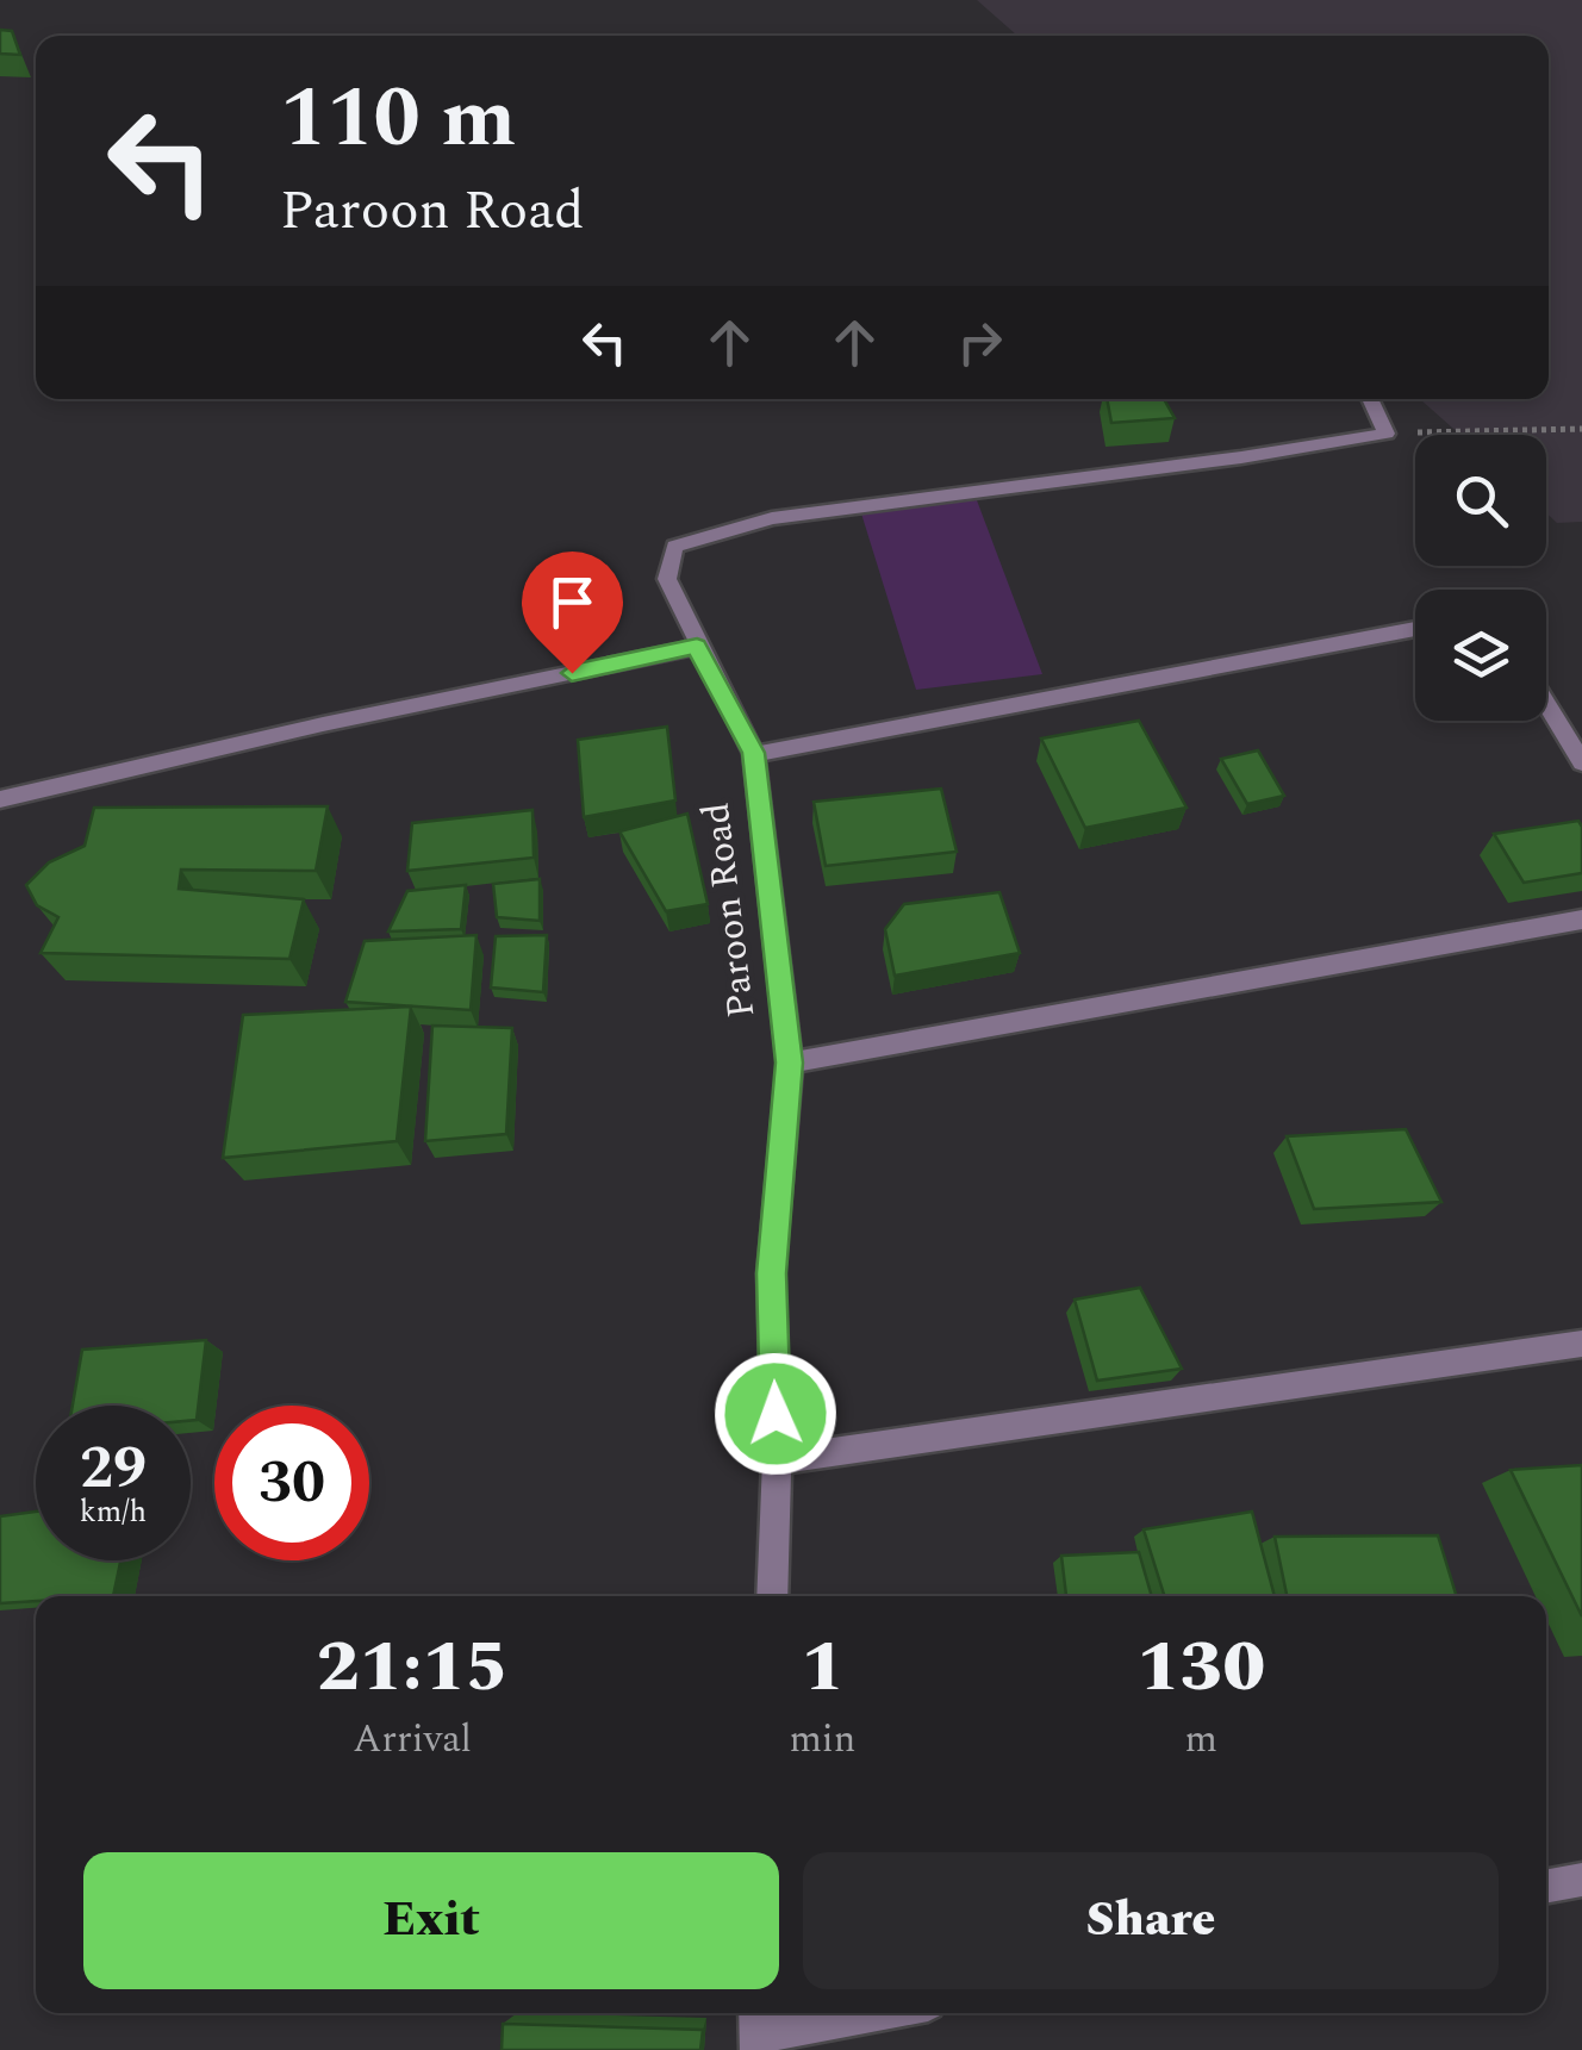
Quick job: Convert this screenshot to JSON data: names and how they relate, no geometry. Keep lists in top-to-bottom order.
{
  "streets": {
    "street": ["Paroon Road"]
  },
  "page": {
    "turn": ["110 m", "Paroon Road"],
    "speed": "29 km/h",
    "limit": "30",
    "eta": [
      "21:15",
      "Arrival",
      "1",
      "min",
      "130",
      "m"
    ],
    "buttons": ["Exit", "Share"]
  }
}
